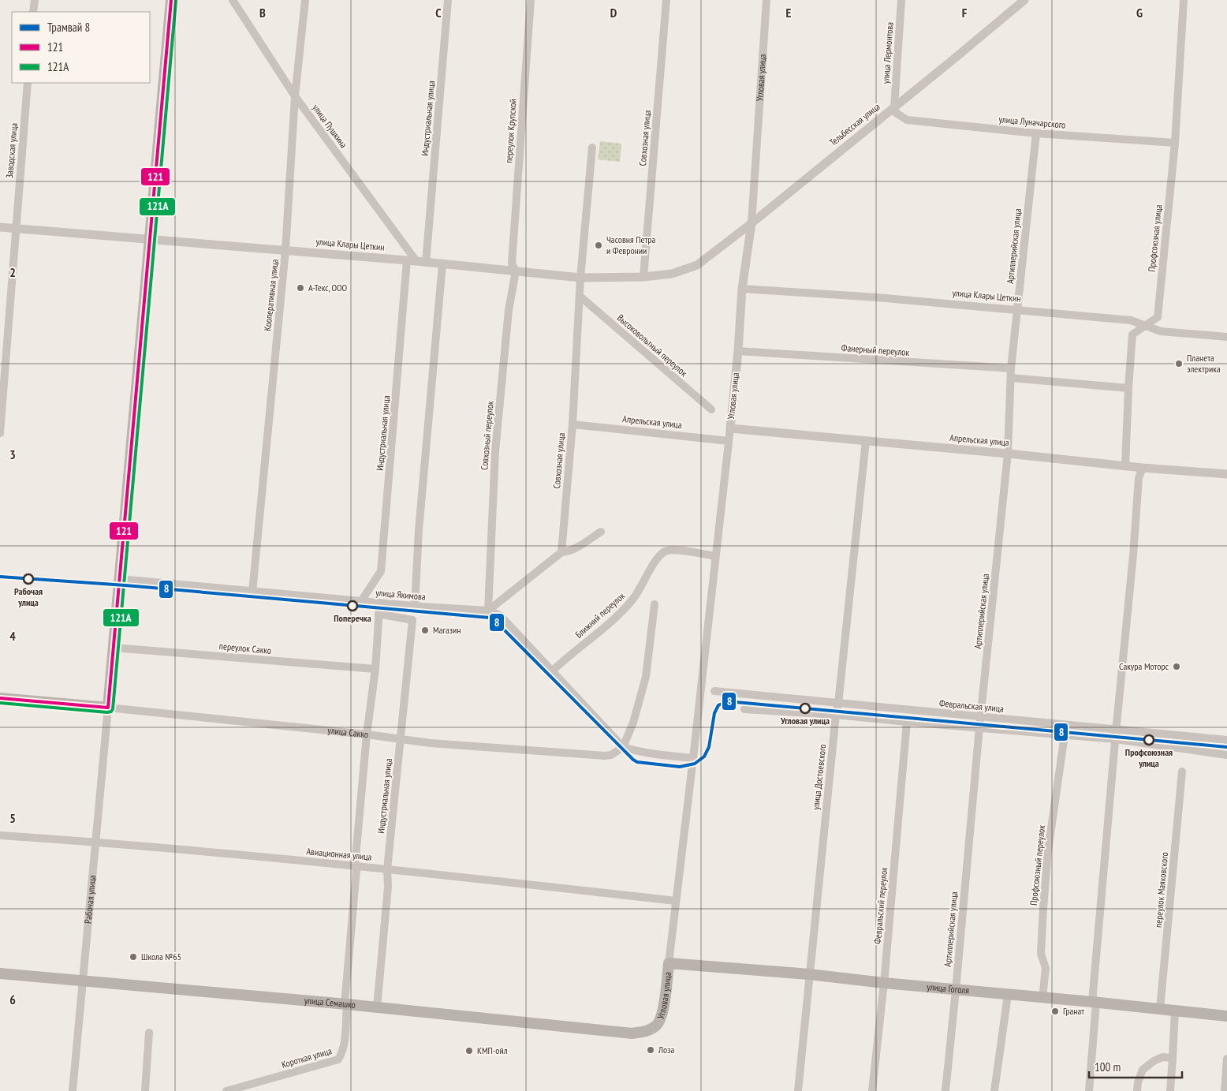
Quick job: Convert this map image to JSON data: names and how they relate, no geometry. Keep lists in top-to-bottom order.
{
  "streets": {
    "main road": [
      "Угловая улица",
      "улица Сакко",
      "Рабочая улица",
      "улица Гоголя",
      "улица Семашко"
    ],
    "street": [
      "улица Лермонтова",
      "Индустриальная улица",
      "улица Луначарского",
      "Тельбесская улица",
      "улица Пушкина",
      "переулок Крупской",
      "Совхозная улица",
      "Заводская улица",
      "Профсоюзная улица",
      "улица Клары Цеткин",
      "Артиллерийская улица",
      "Кооперативная улица",
      "Высоковольтный переулок",
      "Фанерный переулок",
      "Апрельская улица",
      "Совхозный переулок",
      "улица Якимова",
      "Ближний переулок",
      "переулок Сакко",
      "Февральская улица",
      "улица Достоевского",
      "Авиационная улица",
      "Профсоюзный переулок",
      "переулок Маяковского",
      "Февральский переулок",
      "Короткая улица"
    ]
  },
  "crossings": [
    ["улица Лермонтова", "улица Луначарского"],
    ["улица Лермонтова", "Тельбесская улица"],
    ["Угловая улица", "Тельбесская улица"],
    ["Угловая улица", "улица Клары Цеткин"],
    ["Угловая улица", "Фанерный переулок"],
    ["Угловая улица", "Апрельская улица"],
    ["Угловая улица", "Ближний переулок"],
    ["Угловая улица", "Авиационная улица"],
    ["Угловая улица", "улица Гоголя"],
    ["Угловая улица", "улица Семашко"],
    ["Индустриальная улица", "улица Пушкина"],
    ["Индустриальная улица", "улица Клары Цеткин"],
    ["Индустриальная улица", "улица Якимова"],
    ["Индустриальная улица", "улица Сакко"],
    ["Индустриальная улица", "Авиационная улица"],
    ["Индустриальная улица", "улица Семашко"],
    ["улица Луначарского", "Тельбесская улица"],
    ["улица Луначарского", "Профсоюзная улица"],
    ["улица Луначарского", "Артиллерийская улица"],
    ["Тельбесская улица", "улица Клары Цеткин"],
    ["улица Пушкина", "улица Клары Цеткин"],
    ["улица Пушкина", "Кооперативная улица"],
    ["переулок Крупской", "улица Клары Цеткин"],
    ["переулок Крупской", "Совхозный переулок"],
    ["Совхозная улица", "улица Клары Цеткин"],
    ["Совхозная улица", "Высоковольтный переулок"],
    ["Совхозная улица", "Апрельская улица"],
    ["Заводская улица", "улица Клары Цеткин"],
    ["Профсоюзная улица", "улица Клары Цеткин"],
    ["Профсоюзная улица", "Апрельская улица"],
    ["улица Клары Цеткин", "Артиллерийская улица"],
    ["улица Клары Цеткин", "Кооперативная улица"],
    ["улица Клары Цеткин", "Совхозный переулок"],
    ["улица Клары Цеткин", "Рабочая улица"],
    ["Артиллерийская улица", "Фанерный переулок"],
    ["Артиллерийская улица", "Апрельская улица"],
    ["Артиллерийская улица", "Февральская улица"],
    ["Артиллерийская улица", "улица Гоголя"],
    ["Кооперативная улица", "улица Якимова"],
    ["Апрельская улица", "улица Достоевского"],
    ["Совхозный переулок", "улица Якимова"],
    ["улица Якимова", "Ближний переулок"],
    ["улица Якимова", "улица Сакко"],
    ["улица Якимова", "Рабочая улица"],
    ["переулок Сакко", "Рабочая улица"],
    ["Февральская улица", "улица Достоевского"],
    ["улица Сакко", "Рабочая улица"],
    ["улица Достоевского", "улица Гоголя"],
    ["Авиационная улица", "Рабочая улица"],
    ["Профсоюзный переулок", "улица Гоголя"],
    ["переулок Маяковского", "улица Гоголя"],
    ["Рабочая улица", "улица Семашко"],
    ["Февральский переулок", "улица Гоголя"],
    ["улица Семашко", "Короткая улица"]
  ],
  "places": [
    "Часовня Петра и Февронии",
    "А-Текс, ООО",
    "Планета электрика",
    "Рабочая улица",
    "Поперечка",
    "Магазин",
    "Сакура Моторс",
    "Угловая улица",
    "Профсоюзная улица",
    "Школа №65",
    "Гранат",
    "Лоза",
    "КМП-ойл"
  ],
  "lines": ["transit line 121", "transit line 121А", "tram line 8"],
  "legend": ["Трамвай 8", "121", "121А"],
  "scale_bar": "100 m",
  "grid": {
    "columns": [
      "B",
      "C",
      "D",
      "E",
      "F",
      "G"
    ],
    "rows": [
      "2",
      "3",
      "4",
      "5",
      "6"
    ]
  }
}
